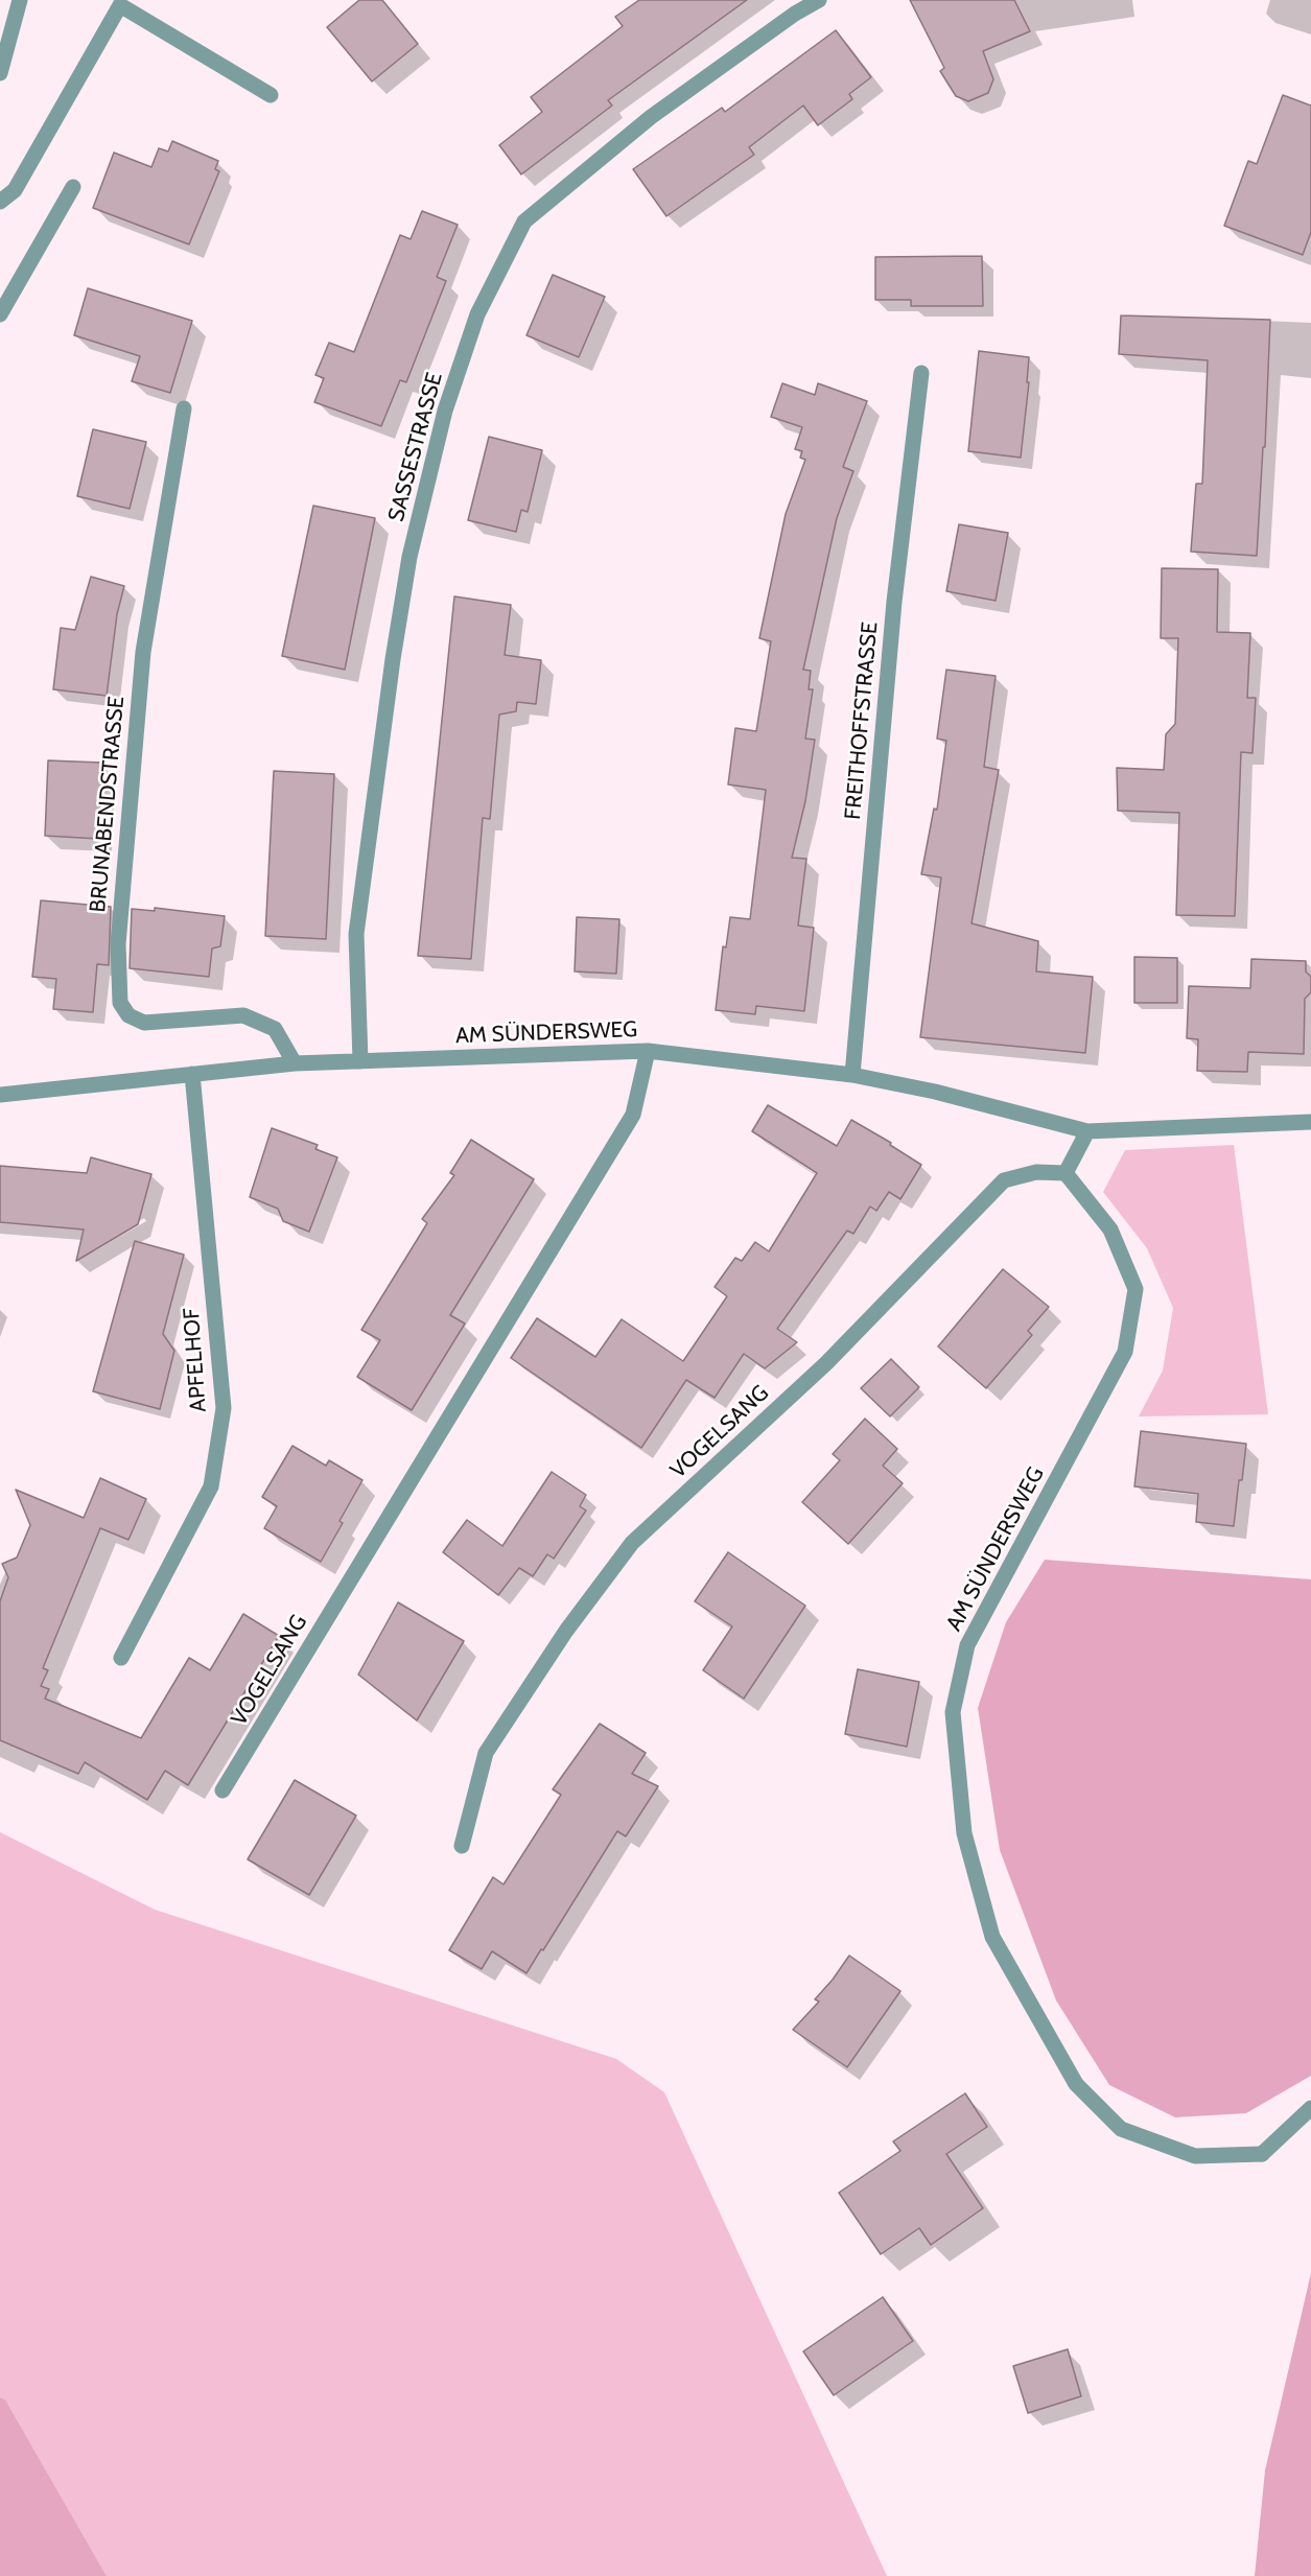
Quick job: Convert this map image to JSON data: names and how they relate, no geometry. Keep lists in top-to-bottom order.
{
  "streets": {
    "street": [
      "SASSESTRASSE",
      "FREITHOFFSTRASSE",
      "BRUNABENDSTRASSE",
      "AM SÜNDERSWEG",
      "APFELHOF",
      "VOGELSANG"
    ]
  },
  "crossings": [
    ["SASSESTRASSE", "AM SÜNDERSWEG"],
    ["FREITHOFFSTRASSE", "AM SÜNDERSWEG"],
    ["BRUNABENDSTRASSE", "AM SÜNDERSWEG"],
    ["AM SÜNDERSWEG", "APFELHOF"],
    ["AM SÜNDERSWEG", "VOGELSANG"]
  ]
}
